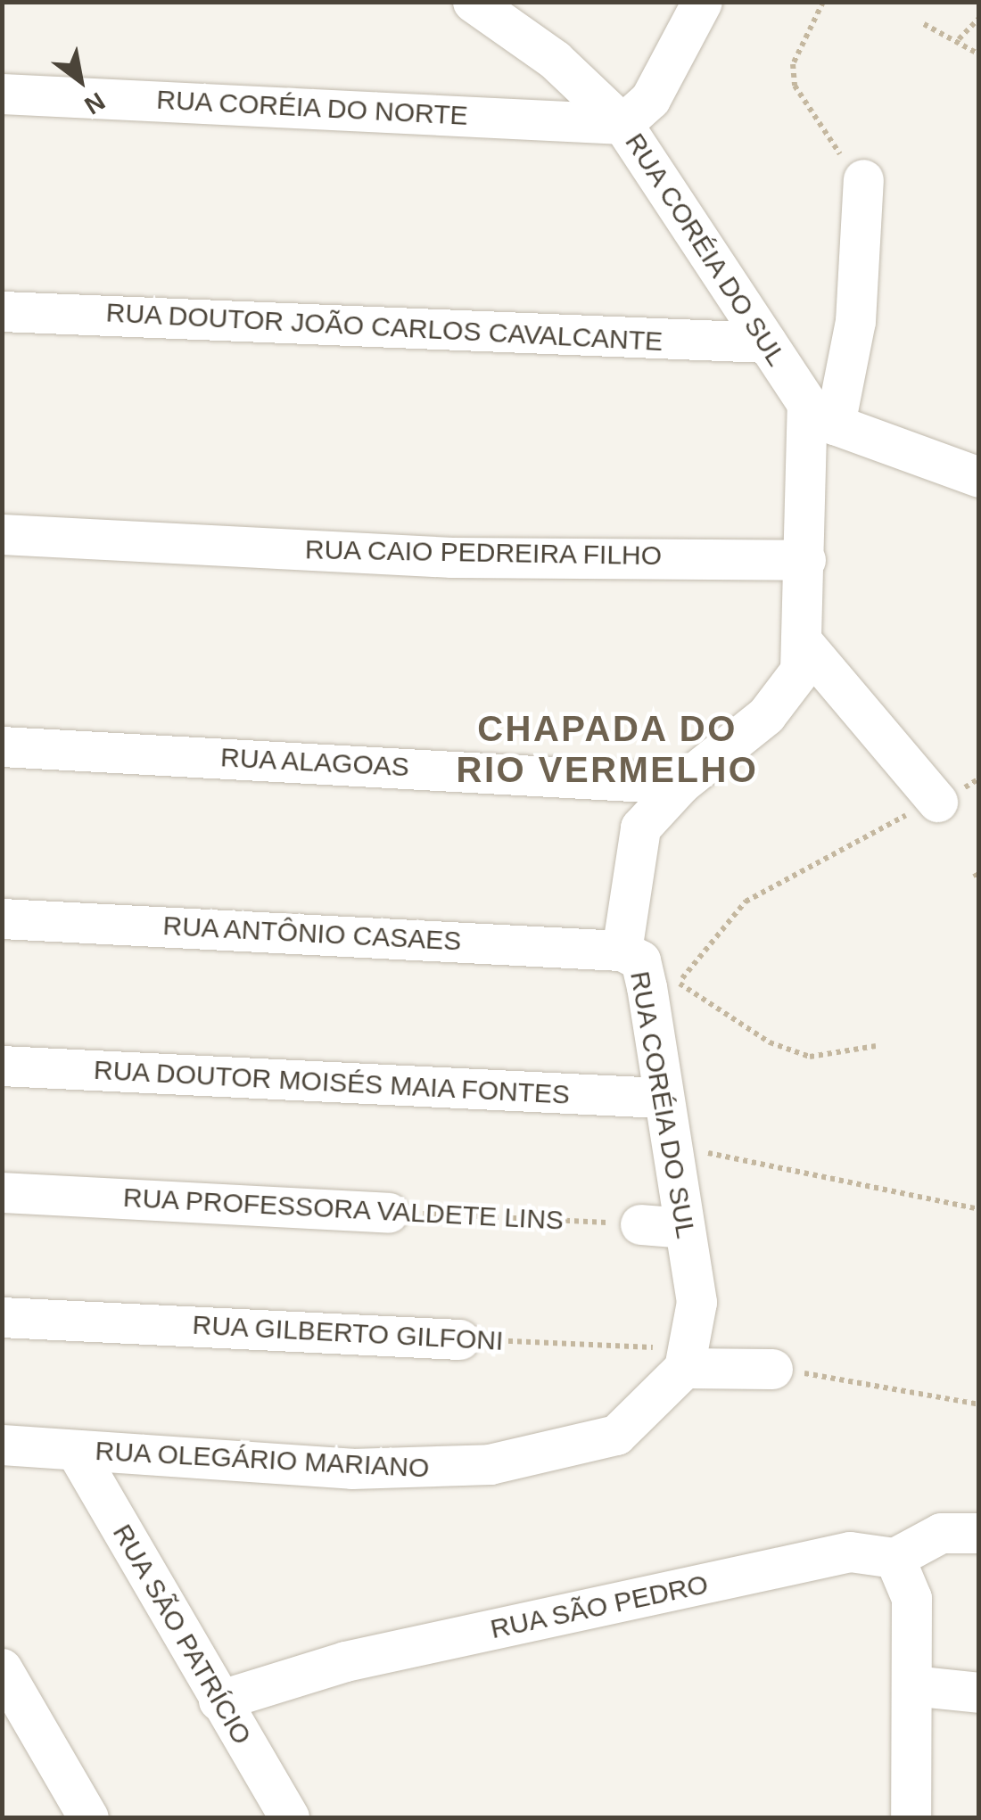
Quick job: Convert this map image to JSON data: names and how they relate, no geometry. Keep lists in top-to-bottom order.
{
  "streets": {
    "street": [
      "RUA CORÉIA DO NORTE",
      "RUA CORÉIA DO SUL",
      "RUA DOUTOR JOÃO CARLOS CAVALCANTE",
      "RUA CAIO PEDREIRA FILHO",
      "RUA ALAGOAS",
      "RUA ANTÔNIO CASAES",
      "RUA DOUTOR MOISÉS MAIA FONTES",
      "RUA PROFESSORA VALDETE LINS",
      "RUA GILBERTO GILFONI",
      "RUA OLEGÁRIO MARIANO",
      "RUA SÃO PEDRO",
      "RUA SÃO PATRÍCIO"
    ]
  },
  "crossings": [
    ["RUA CORÉIA DO NORTE", "RUA CORÉIA DO SUL"],
    ["RUA CORÉIA DO SUL", "RUA DOUTOR JOÃO CARLOS CAVALCANTE"],
    ["RUA CORÉIA DO SUL", "RUA CAIO PEDREIRA FILHO"],
    ["RUA CORÉIA DO SUL", "RUA ALAGOAS"],
    ["RUA CORÉIA DO SUL", "RUA ANTÔNIO CASAES"],
    ["RUA CORÉIA DO SUL", "RUA DOUTOR MOISÉS MAIA FONTES"],
    ["RUA CORÉIA DO SUL", "RUA GILBERTO GILFONI"],
    ["RUA CORÉIA DO SUL", "RUA OLEGÁRIO MARIANO"],
    ["RUA GILBERTO GILFONI", "RUA OLEGÁRIO MARIANO"],
    ["RUA OLEGÁRIO MARIANO", "RUA SÃO PATRÍCIO"],
    ["RUA SÃO PEDRO", "RUA SÃO PATRÍCIO"]
  ],
  "districts": ["CHAPADA DO RIO VERMELHO"],
  "north": "bottom right"
}
